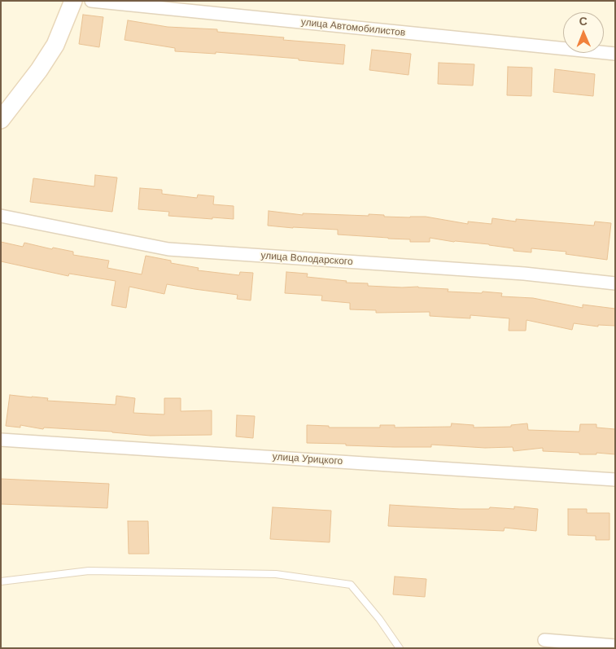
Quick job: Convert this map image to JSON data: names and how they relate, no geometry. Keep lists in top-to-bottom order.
{
  "streets": {
    "street": ["улица Автомобилистов", "улица Володарского", "улица Урицкого"]
  },
  "north": "top"
}
